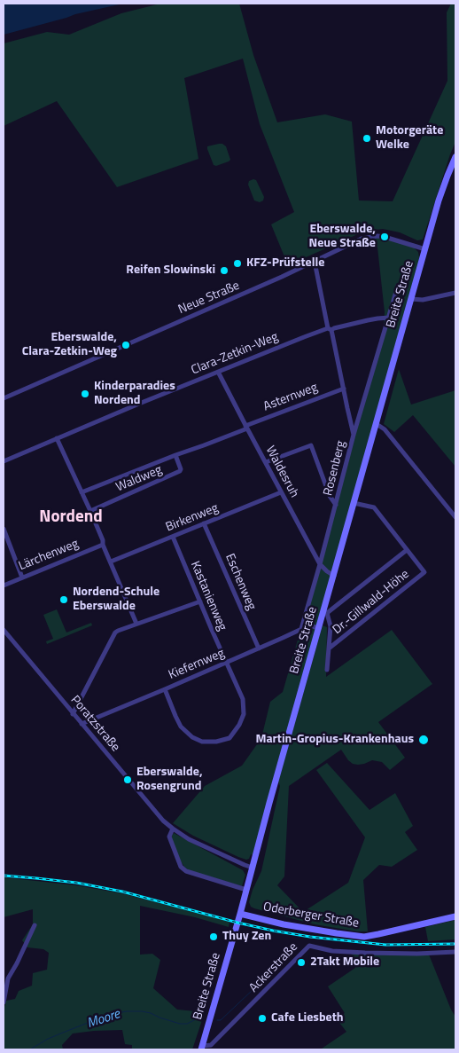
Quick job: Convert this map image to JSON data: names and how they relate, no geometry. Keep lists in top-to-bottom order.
{
  "streets": {
    "main road": ["Breite Straße", "Oderberger Straße"],
    "street": [
      "Neue Straße",
      "Clara-Zetkin-Weg",
      "Asternweg",
      "Rosenberg",
      "Waldesruh",
      "Waldweg",
      "Birkenweg",
      "Lärchenweg",
      "Eschenweg",
      "Kastanienweg",
      "Dr.-Gillwald-Höhe",
      "Kiefernweg",
      "Poratzstraße",
      "Ackerstraße"
    ]
  },
  "crossings": [
    ["Breite Straße", "Neue Straße"],
    ["Breite Straße", "Waldesruh"],
    ["Breite Straße", "Dr.-Gillwald-Höhe"],
    ["Breite Straße", "Kiefernweg"],
    ["Breite Straße", "Poratzstraße"],
    ["Breite Straße", "Oderberger Straße"],
    ["Breite Straße", "Ackerstraße"],
    ["Neue Straße", "Rosenberg"],
    ["Clara-Zetkin-Weg", "Rosenberg"],
    ["Clara-Zetkin-Weg", "Waldesruh"],
    ["Asternweg", "Rosenberg"],
    ["Asternweg", "Waldesruh"],
    ["Asternweg", "Waldweg"],
    ["Rosenberg", "Waldesruh"],
    ["Rosenberg", "Kiefernweg"],
    ["Waldesruh", "Waldweg"],
    ["Waldesruh", "Birkenweg"],
    ["Birkenweg", "Eschenweg"],
    ["Birkenweg", "Kastanienweg"],
    ["Eschenweg", "Kiefernweg"],
    ["Kastanienweg", "Kiefernweg"],
    ["Kiefernweg", "Poratzstraße"]
  ],
  "districts": ["Nordend"],
  "water": ["Moore"],
  "places": [
    "Motorgeräte Welke",
    "Eberswalde, Neue Straße",
    "KFZ-Prüfstelle",
    "Reifen Slowinski",
    "Eberswalde, Clara-Zetkin-Weg",
    "Kinderparadies Nordend",
    "Nordend-Schule Eberswalde",
    "Martin-Gropius-Krankenhaus",
    "Eberswalde, Rosengrund",
    "Thuy Zen",
    "2Takt Mobile",
    "Cafe Liesbeth"
  ]
}
